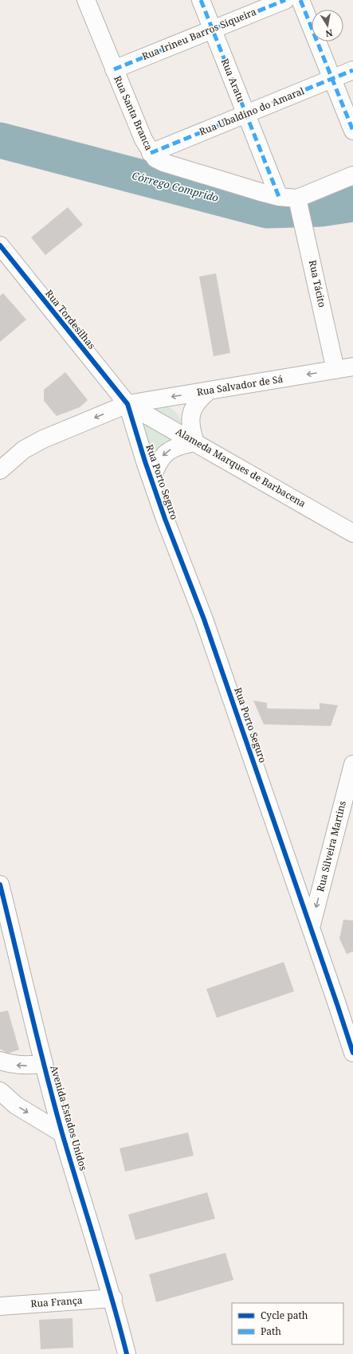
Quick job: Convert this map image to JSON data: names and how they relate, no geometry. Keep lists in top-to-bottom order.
{
  "streets": {
    "street": [
      "Rua Irineu Barros Siqueira",
      "Rua Aratu",
      "Rua Ubaldino do Amaral",
      "Rua Santa Branca",
      "Rua Tácito",
      "Rua Tordesilhas",
      "Rua Salvador de Sá",
      "Alameda Marques de Barbacena",
      "Rua Porto Seguro",
      "Rua Silveira Martins",
      "Avenida Estados Unidos",
      "Rua França"
    ]
  },
  "crossings": [
    ["Rua Irineu Barros Siqueira", "Rua Aratu"],
    ["Rua Irineu Barros Siqueira", "Rua Santa Branca"],
    ["Rua Aratu", "Rua Ubaldino do Amaral"],
    ["Rua Aratu", "Rua Santa Branca"],
    ["Rua Ubaldino do Amaral", "Rua Santa Branca"],
    ["Rua Santa Branca", "Rua Tácito"],
    ["Rua Tácito", "Rua Salvador de Sá"],
    ["Rua Tordesilhas", "Rua Salvador de Sá"],
    ["Rua Tordesilhas", "Alameda Marques de Barbacena"],
    ["Rua Tordesilhas", "Rua Porto Seguro"],
    ["Rua Salvador de Sá", "Alameda Marques de Barbacena"],
    ["Rua Salvador de Sá", "Rua Porto Seguro"],
    ["Alameda Marques de Barbacena", "Rua Porto Seguro"],
    ["Rua Porto Seguro", "Rua Silveira Martins"],
    ["Avenida Estados Unidos", "Rua França"]
  ],
  "one_way": ["Rua Salvador de Sá", "Rua Silveira Martins"],
  "water": ["Córrego Comprido"],
  "legend": ["Cycle path", "Path"],
  "north": "bottom"
}
